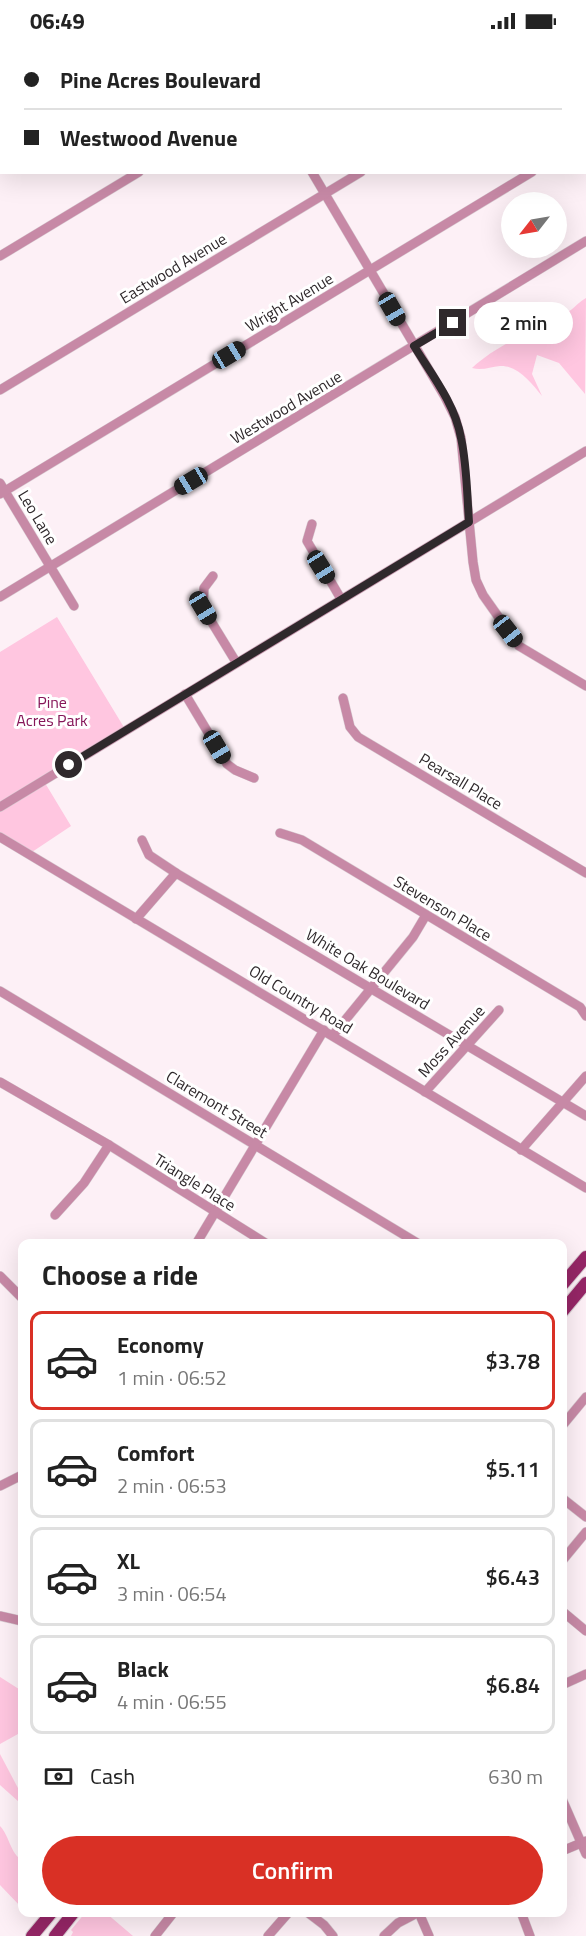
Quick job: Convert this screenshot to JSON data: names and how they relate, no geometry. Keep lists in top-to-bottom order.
{
  "streets": {
    "street": [
      "Eastwood Avenue",
      "Wright Avenue",
      "Westwood Avenue",
      "Leo Lane",
      "Pearsall Place",
      "Stevenson Place",
      "White Oak Boulevard",
      "Old Country Road",
      "Moss Avenue",
      "Claremont Street",
      "Triangle Place"
    ]
  },
  "crossings": [
    ["Wright Avenue", "Leo Lane"],
    ["Westwood Avenue", "Leo Lane"],
    ["White Oak Boulevard", "Moss Avenue"],
    ["Old Country Road", "Moss Avenue"]
  ],
  "parks": ["Pine Acres Park"],
  "north": "bottom left",
  "page": {
    "status": "06:49",
    "banner": ["Pine Acres Boulevard", "Westwood Avenue"],
    "bubble": "2 min",
    "heading": "Choose a ride",
    "list": [
      {
        "name": "Economy",
        "note": "1 min · 06:52",
        "value": "$3.78"
      },
      {
        "name": "Comfort",
        "note": "2 min · 06:53",
        "value": "$5.11"
      },
      {
        "name": "XL",
        "note": "3 min · 06:54",
        "value": "$6.43"
      },
      {
        "name": "Black",
        "note": "4 min · 06:55",
        "value": "$6.84"
      }
    ],
    "pay": ["Cash", "630 m"],
    "buttons": "Confirm"
  }
}
